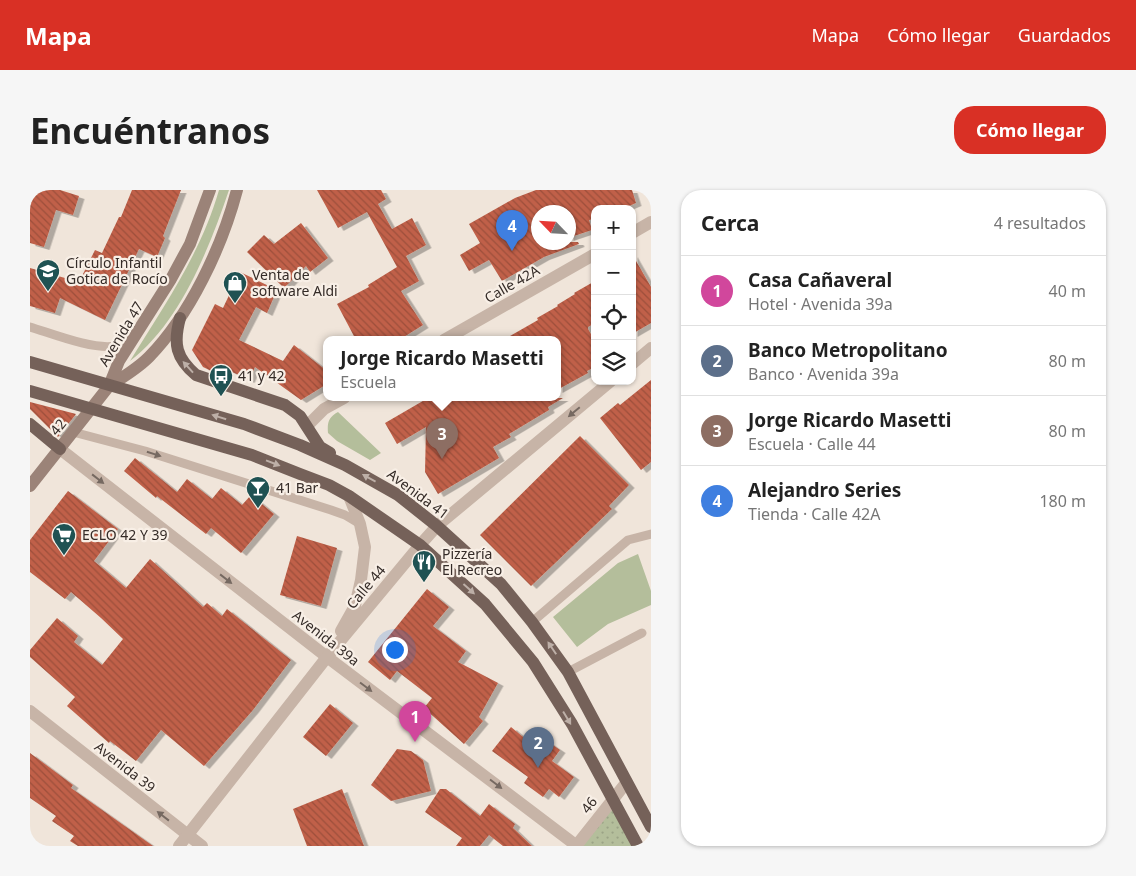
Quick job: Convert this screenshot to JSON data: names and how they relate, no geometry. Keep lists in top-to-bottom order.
{
  "streets": {
    "main road": ["Avenida 47", "42", "Avenida 41"],
    "street": [
      "Calle 42A",
      "Calle 44",
      "Avenida 39a",
      "Avenida 39",
      "46"
    ]
  },
  "crossings": [
    ["Avenida 47", "42"],
    ["Avenida 47", "Avenida 41"],
    ["42", "Avenida 41"],
    ["42", "Avenida 39a"],
    ["Avenida 41", "Calle 44"],
    ["Avenida 41", "46"],
    ["Calle 44", "Avenida 39a"],
    ["Calle 44", "Avenida 39"],
    ["Avenida 39a", "46"]
  ],
  "one_way": ["Avenida 39a", "Avenida 39"],
  "places": {
    "school or university": ["Círculo Infantil Gotica de Rocío"],
    "shop": ["Venta de software Aldi"],
    "bus stop": ["41 y 42"],
    "bar": ["41 Bar"],
    "supermarket": ["ECLO 42 Y 39"],
    "restaurant": ["Pizzería El Recreo"]
  },
  "north": "top left",
  "page": {
    "header": "Mapa",
    "nav": ["Mapa", "Cómo llegar", "Guardados"],
    "buttons": "Cómo llegar",
    "title": "Encuéntranos",
    "heading": ["Cerca", "4 resultados"],
    "map_buttons": ["+", "−"],
    "pins": [
      "4",
      "3",
      "1",
      "2"
    ],
    "list": [
      {
        "mark": "1",
        "name": "Casa Cañaveral",
        "note": "Hotel · Avenida 39a",
        "value": "40 m"
      },
      {
        "mark": "2",
        "name": "Banco Metropolitano",
        "note": "Banco · Avenida 39a",
        "value": "80 m"
      },
      {
        "mark": "3",
        "name": "Jorge Ricardo Masetti",
        "note": "Escuela · Calle 44",
        "value": "80 m"
      },
      {
        "mark": "4",
        "name": "Alejandro Series",
        "note": "Tienda · Calle 42A",
        "value": "180 m"
      }
    ],
    "popup": ["Jorge Ricardo Masetti", "Escuela"]
  }
}
